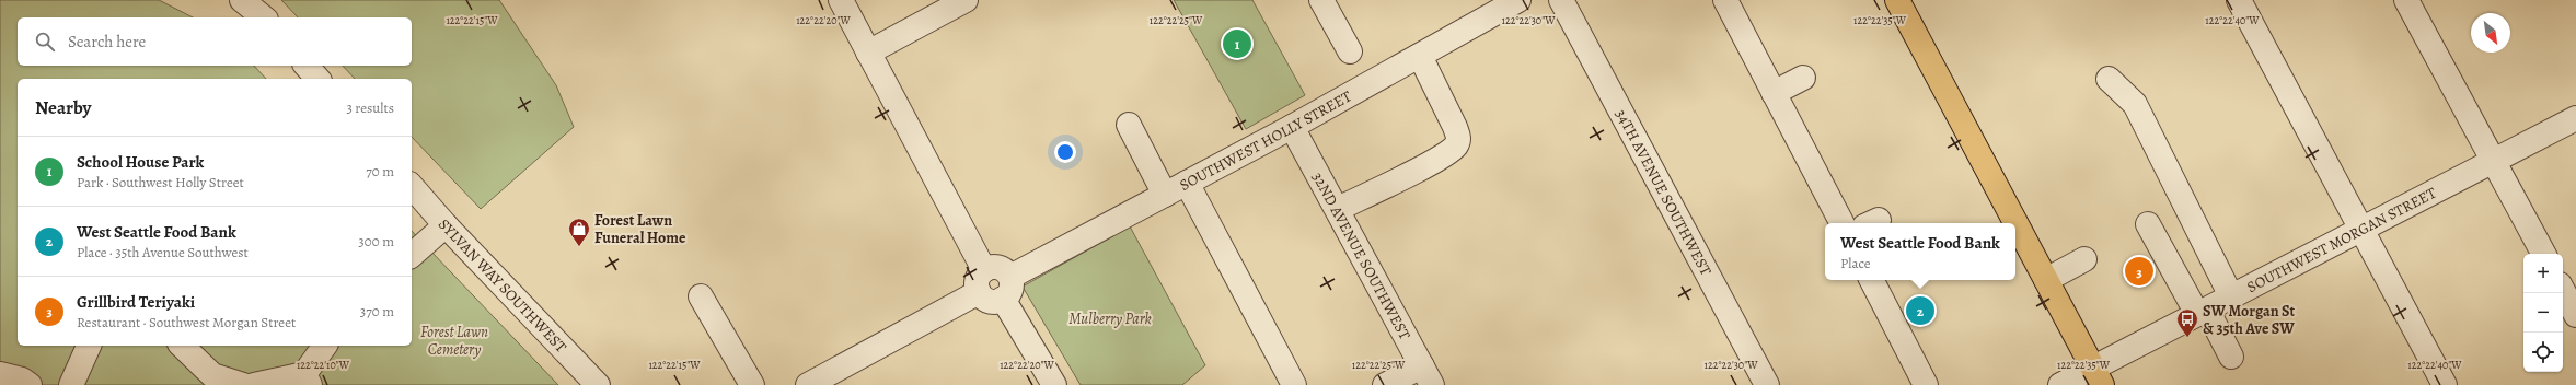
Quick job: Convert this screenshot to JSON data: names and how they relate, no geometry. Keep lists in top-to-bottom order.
{
  "streets": {
    "street": [
      "SOUTHWEST HOLLY STREET",
      "34TH AVENUE SOUTHWEST",
      "SOUTHWEST MORGAN STREET",
      "32ND AVENUE SOUTHWEST",
      "SYLVAN WAY SOUTHWEST"
    ]
  },
  "crossings": [
    ["SOUTHWEST HOLLY STREET", "32ND AVENUE SOUTHWEST"]
  ],
  "parks": ["Mulberry Park", "Forest Lawn Cemetery"],
  "places": {
    "shop": ["Forest Lawn Funeral Home"],
    "bus stop": ["SW Morgan St & 35th Ave SW"]
  },
  "north": "bottom right",
  "page": {
    "search": "Search here",
    "pins": ["1", "3", "2"],
    "heading": ["Nearby", "3 results"],
    "list": [
      {
        "mark": "1",
        "name": "School House Park",
        "note": "Park · Southwest Holly Street",
        "value": "70 m"
      },
      {
        "mark": "2",
        "name": "West Seattle Food Bank",
        "note": "Place · 35th Avenue Southwest",
        "value": "300 m"
      },
      {
        "mark": "3",
        "name": "Grillbird Teriyaki",
        "note": "Restaurant · Southwest Morgan Street",
        "value": "370 m"
      }
    ],
    "popup": ["West Seattle Food Bank", "Place"],
    "map_buttons": ["+", "−"]
  },
  "coordinates": [
    "122°22'15\"W",
    "122°22'20\"W",
    "122°22'25\"W",
    "122°22'30\"W",
    "122°22'35\"W",
    "122°22'40\"W",
    "122°22'10\"W"
  ]
}
